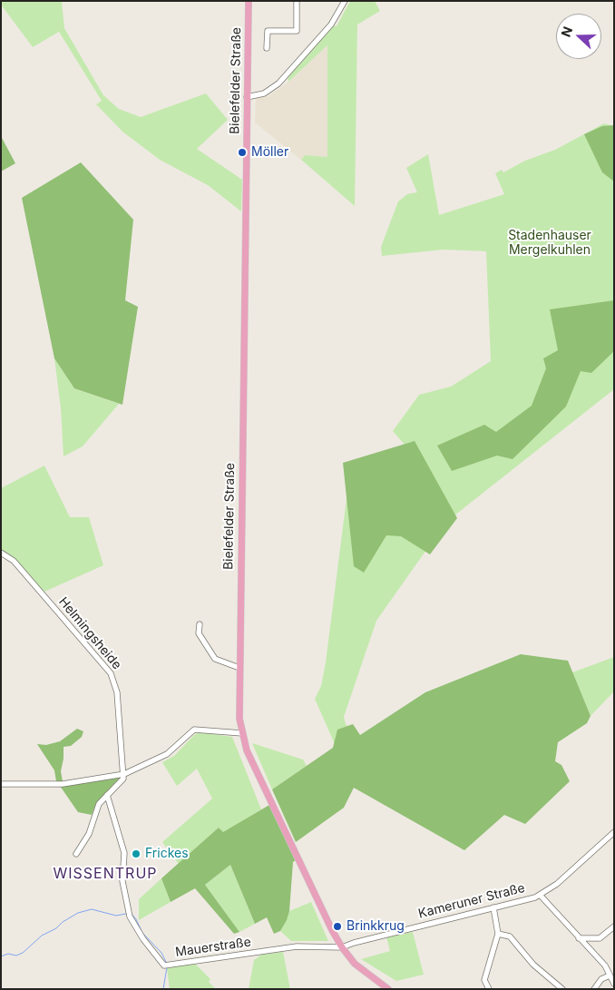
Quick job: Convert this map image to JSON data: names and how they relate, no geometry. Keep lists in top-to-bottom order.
{
  "streets": {
    "main road": ["Bielefelder Straße"],
    "street": ["Helmingsheide", "Kameruner Straße", "Mauerstraße"]
  },
  "crossings": [
    ["Bielefelder Straße", "Kameruner Straße"],
    ["Bielefelder Straße", "Mauerstraße"],
    ["Kameruner Straße", "Mauerstraße"]
  ],
  "districts": ["WISSENTRUP"],
  "parks": ["Stadenhauser Mergelkuhlen"],
  "places": ["Möller", "Frickes", "Brinkkrug"],
  "north": "left"
}
